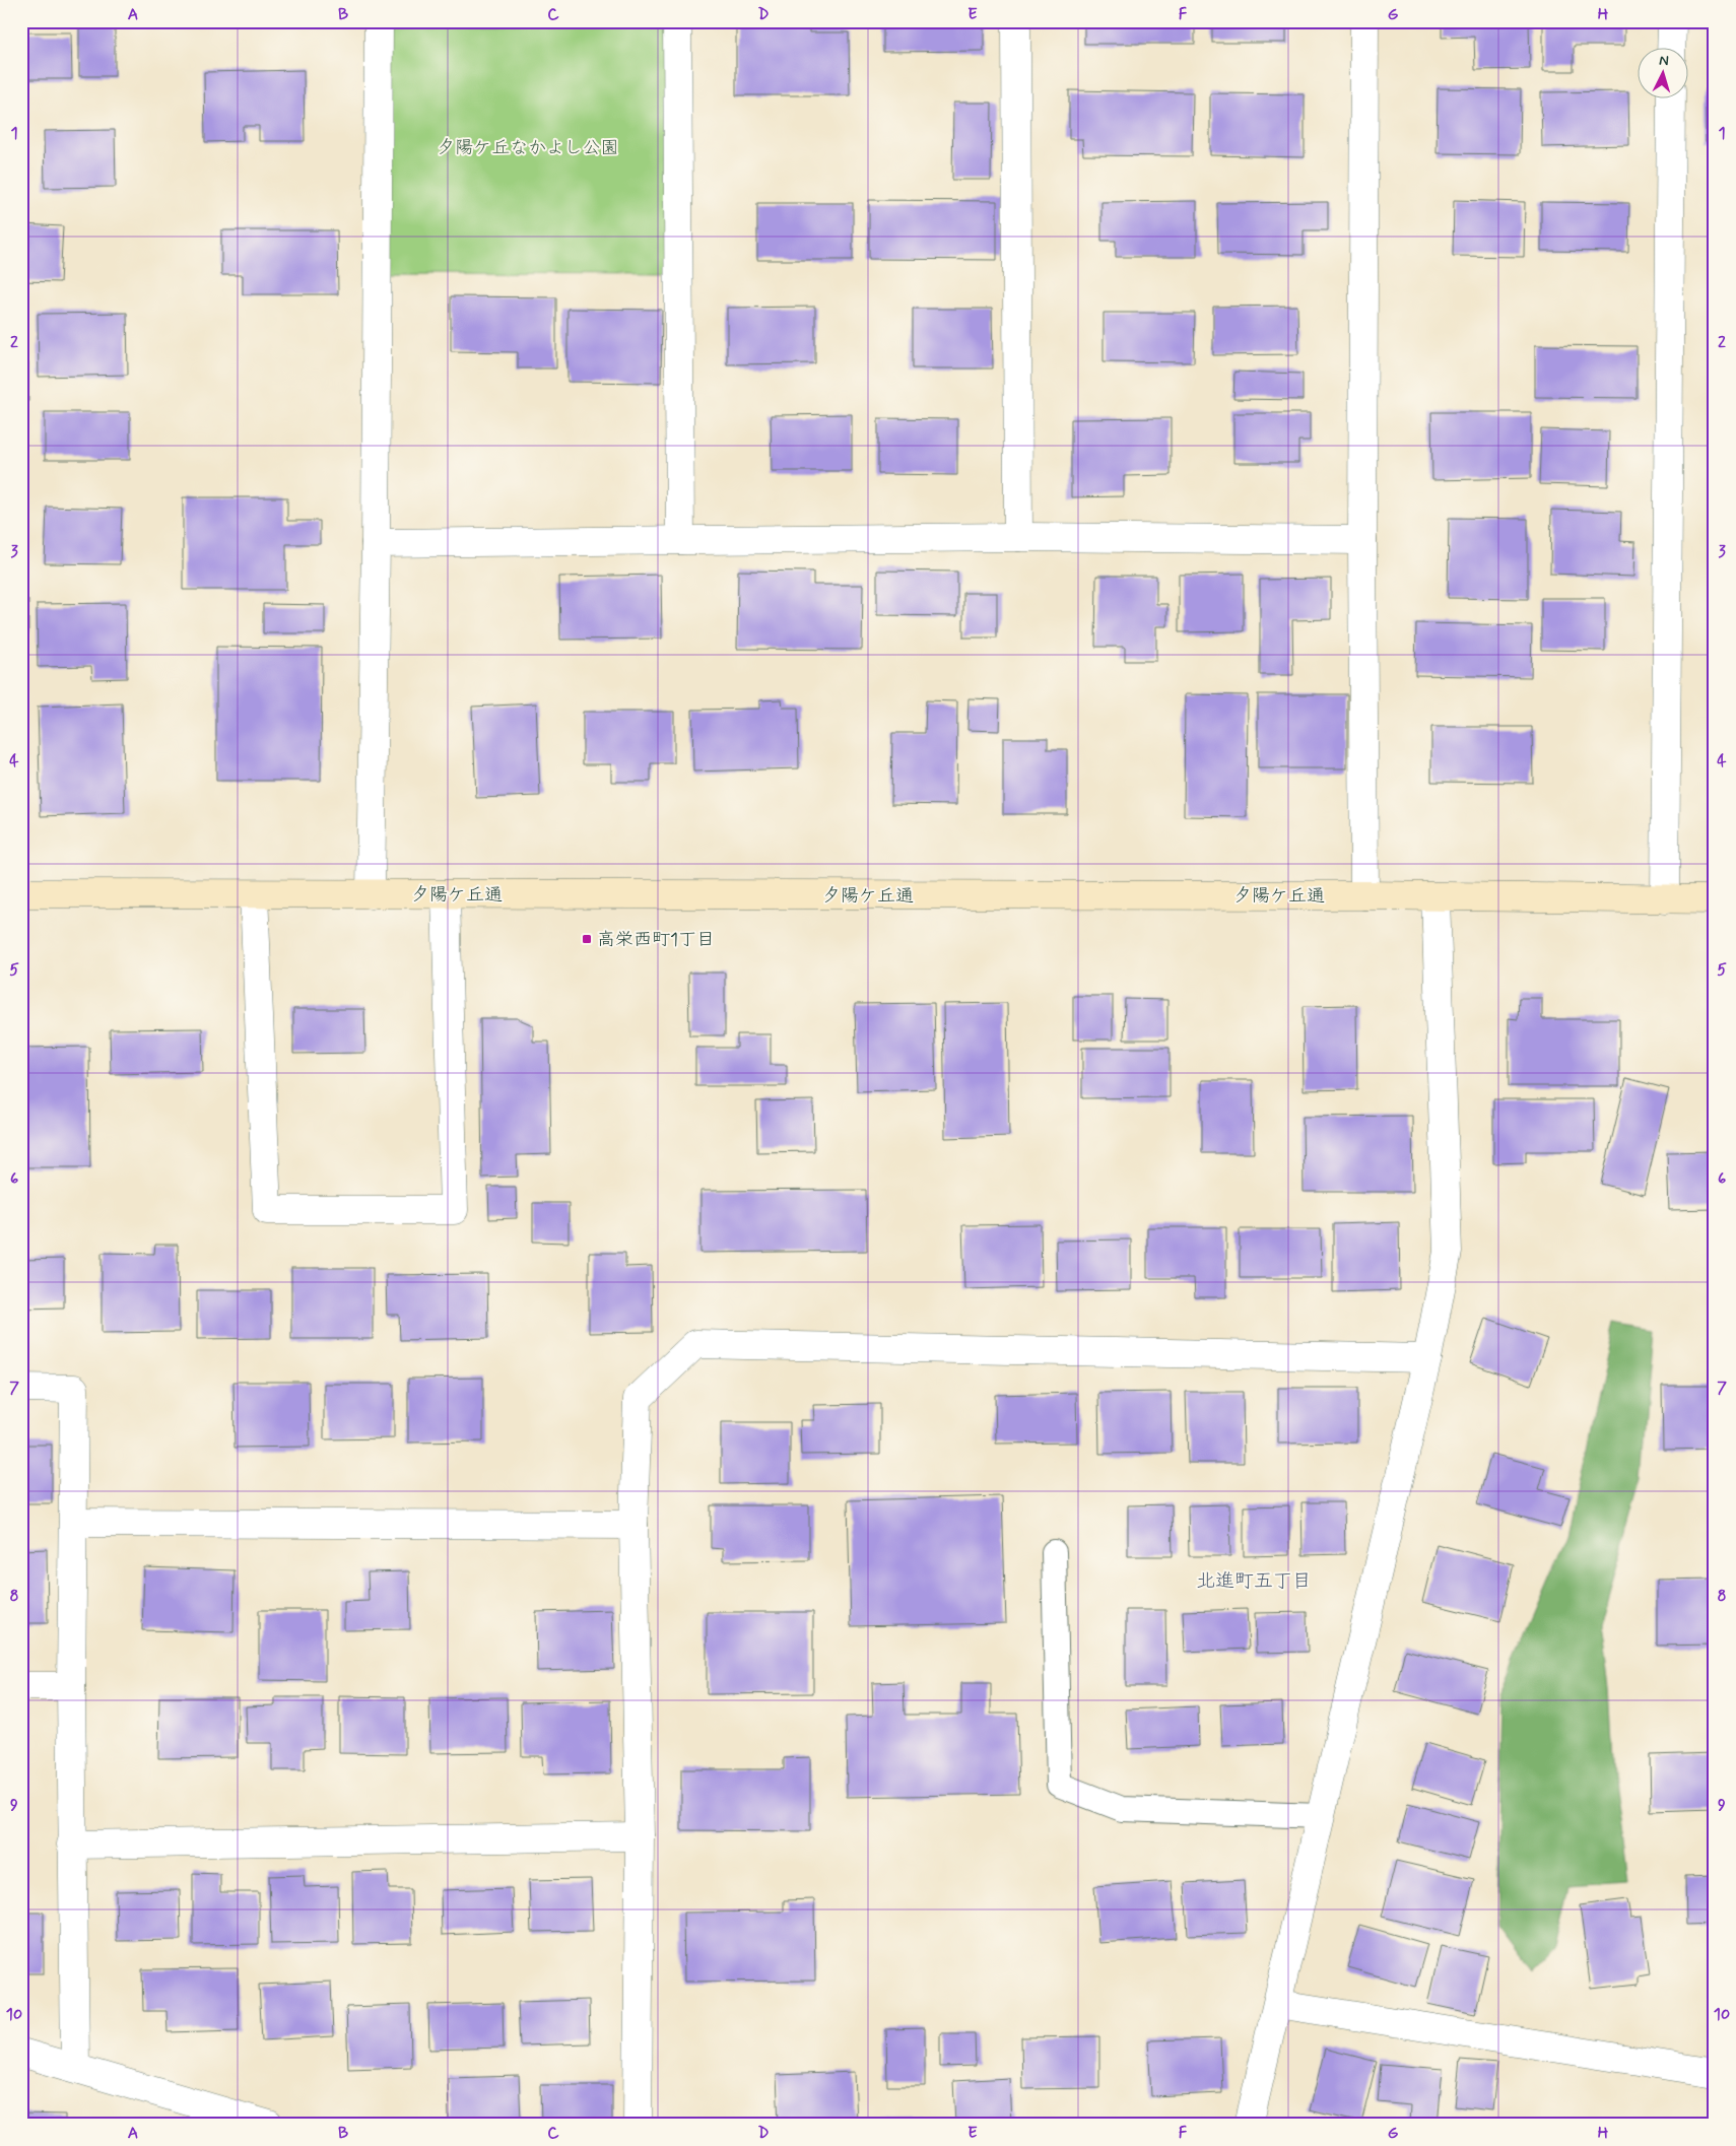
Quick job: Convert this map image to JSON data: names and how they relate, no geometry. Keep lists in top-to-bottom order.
{
  "streets": {
    "street": ["夕陽ケ丘通"]
  },
  "districts": ["北進町五丁目"],
  "parks": ["夕陽ケ丘なかよし公園"],
  "places": {
    "transit": ["高栄西町1丁目"]
  },
  "north": "top",
  "grid": {
    "columns": [
      "A",
      "B",
      "C",
      "D",
      "E",
      "F",
      "G",
      "H"
    ],
    "rows": [
      "1",
      "2",
      "3",
      "4",
      "5",
      "6",
      "7",
      "8",
      "9",
      "10"
    ]
  }
}
